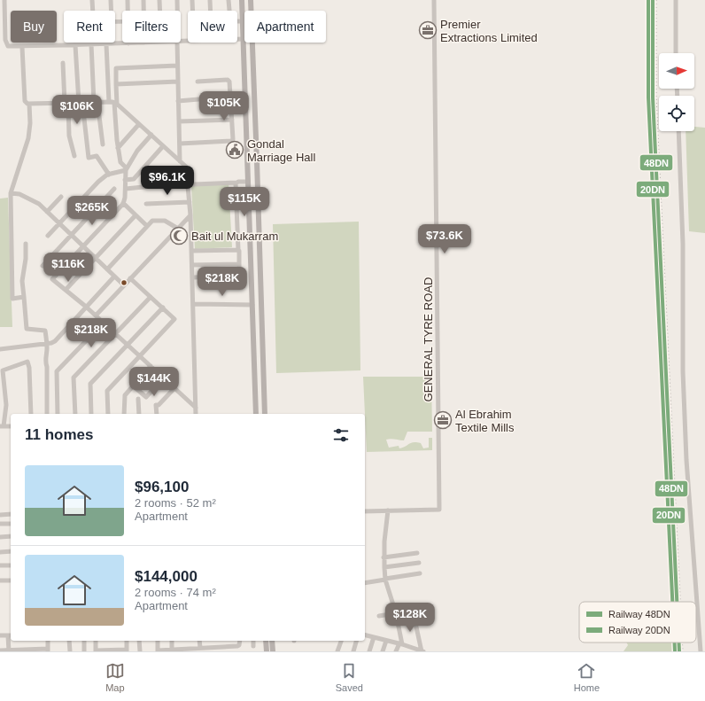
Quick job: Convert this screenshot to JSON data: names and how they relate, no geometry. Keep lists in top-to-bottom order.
{
  "streets": {
    "street": ["GENERAL TYRE ROAD"]
  },
  "places": {
    "office": ["Premier Extractions Limited", "Al Ebrahim Textile Mills"],
    "public building": ["Gondal Marriage Hall"],
    "mosque": ["Bait ul Mukarram"]
  },
  "lines": ["rail line 48DN", "rail line 20DN"],
  "legend": ["Railway 48DN", "Railway 20DN"],
  "north": "right",
  "page": {
    "chip": [
      "Buy",
      "Rent",
      "Filters",
      "New",
      "Apartment"
    ],
    "price": [
      "$105K",
      "$106K",
      "$96.1K",
      "$115K",
      "$265K",
      "$73.6K",
      "$116K",
      "$218K",
      "$218K",
      "$144K",
      "$128K"
    ],
    "heading": "11 homes",
    "list": [
      {
        "name": "$96,100",
        "note": "2 rooms · 52 m² · Apartment"
      },
      {
        "name": "$144,000",
        "note": "2 rooms · 74 m² · Apartment"
      }
    ],
    "tabs": ["Map", "Saved", "Home"]
  }
}
